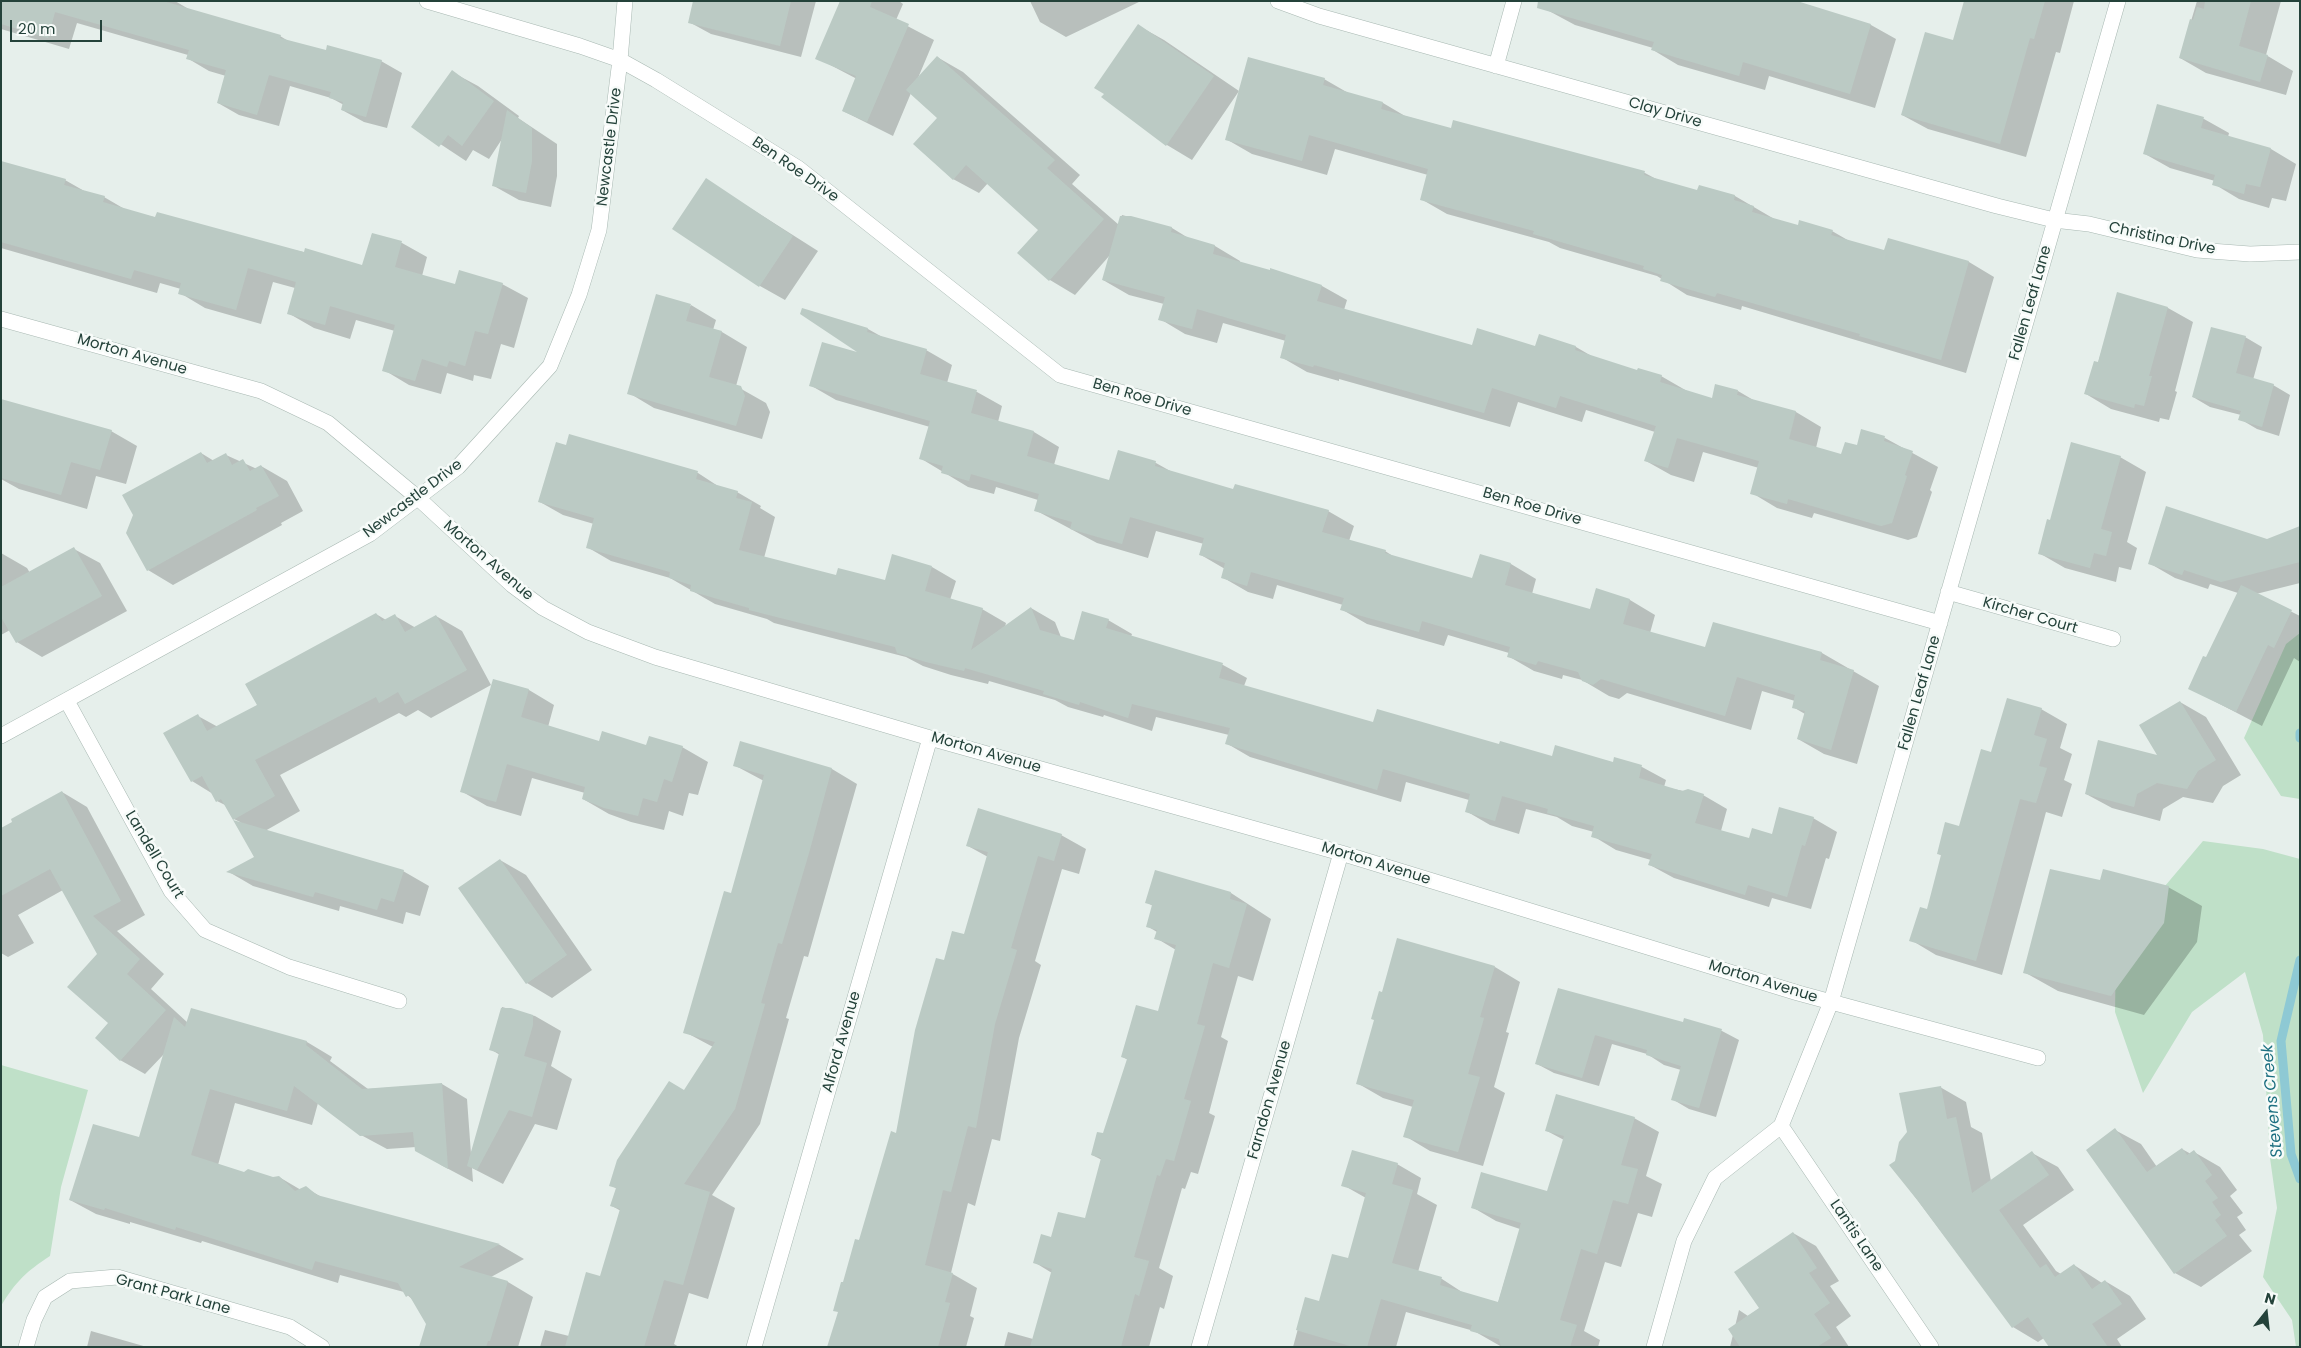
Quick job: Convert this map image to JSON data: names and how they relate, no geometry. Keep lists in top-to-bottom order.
{
  "streets": {
    "street": [
      "Clay Drive",
      "Newcastle Drive",
      "Ben Roe Drive",
      "Christina Drive",
      "Fallen Leaf Lane",
      "Morton Avenue",
      "Kircher Court",
      "Landell Court",
      "Alford Avenue",
      "Farndon Avenue",
      "Lantis Lane",
      "Grant Park Lane"
    ]
  },
  "crossings": [
    ["Clay Drive", "Christina Drive"],
    ["Clay Drive", "Fallen Leaf Lane"],
    ["Newcastle Drive", "Ben Roe Drive"],
    ["Newcastle Drive", "Morton Avenue"],
    ["Newcastle Drive", "Landell Court"],
    ["Ben Roe Drive", "Fallen Leaf Lane"],
    ["Christina Drive", "Fallen Leaf Lane"],
    ["Fallen Leaf Lane", "Morton Avenue"],
    ["Fallen Leaf Lane", "Kircher Court"],
    ["Fallen Leaf Lane", "Lantis Lane"],
    ["Morton Avenue", "Alford Avenue"],
    ["Morton Avenue", "Farndon Avenue"]
  ],
  "water": ["Stevens Creek"],
  "scale_bar": "20 m",
  "north": "top"
}
